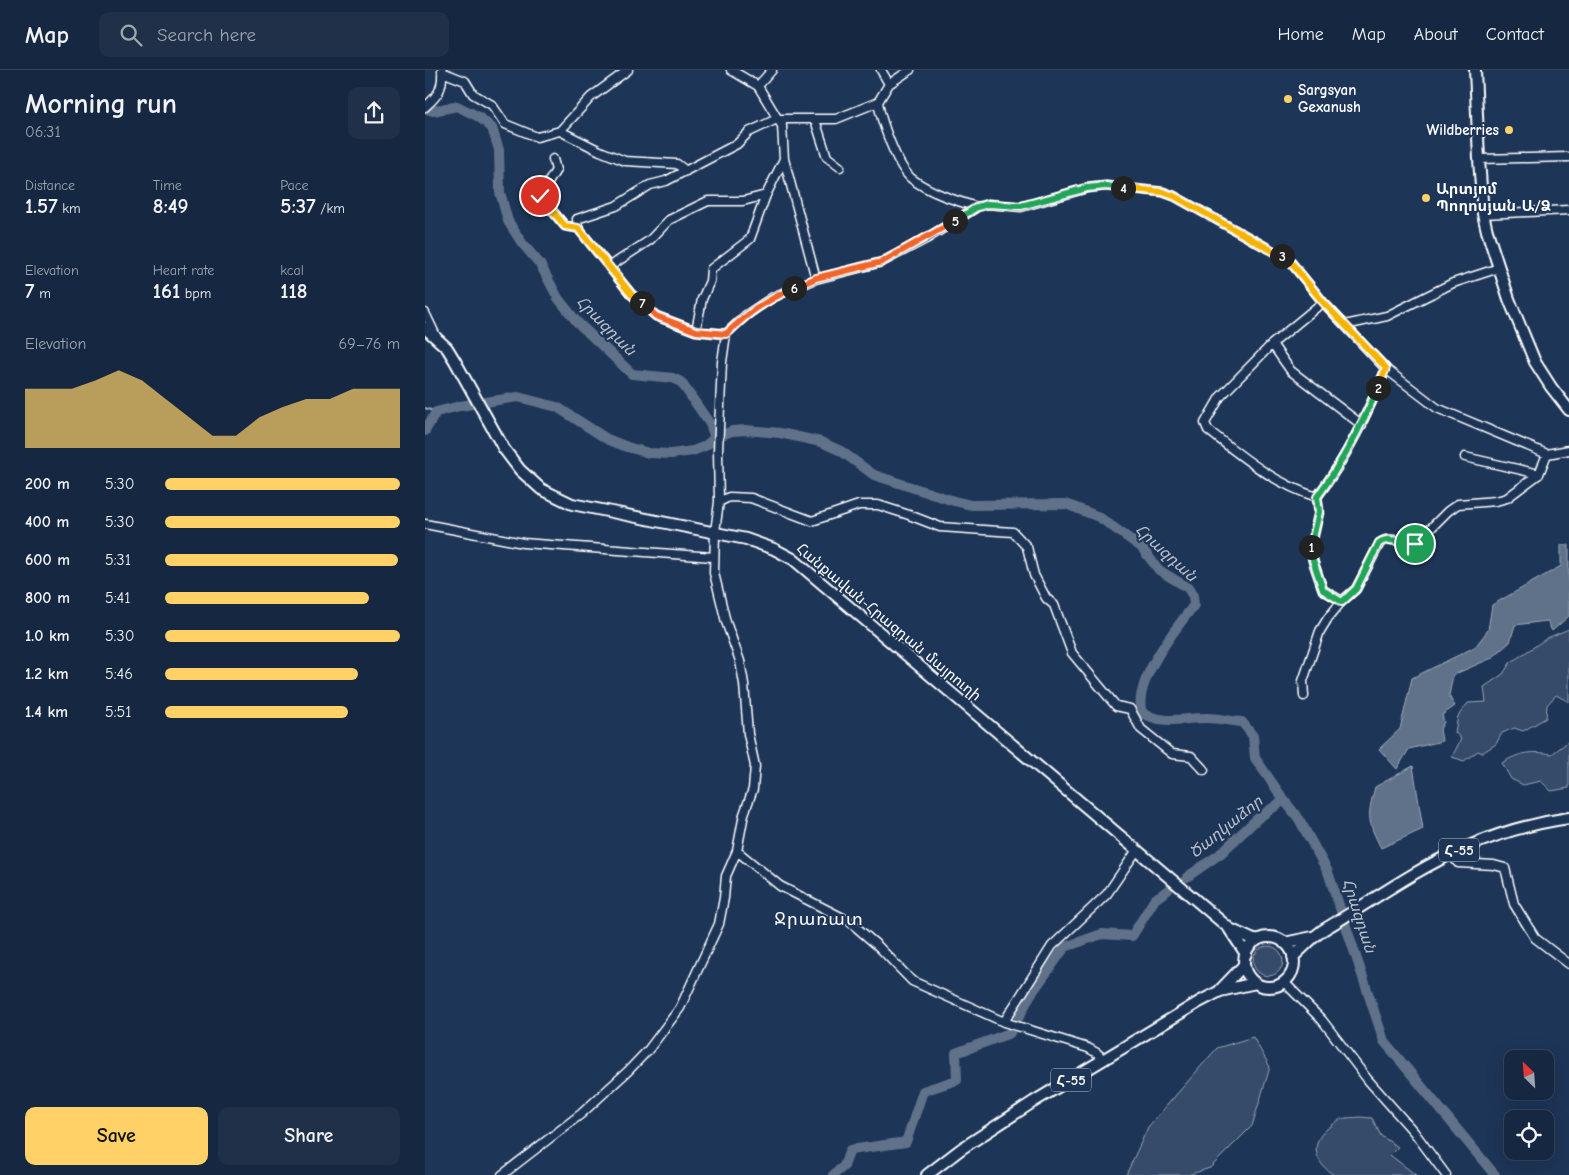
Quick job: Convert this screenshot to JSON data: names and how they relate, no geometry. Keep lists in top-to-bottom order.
{
  "streets": {
    "main road": ["Հանքավան-Հրազդան մայրուղի", "Հ-55"]
  },
  "crossings": [
    ["Հանքավան-Հրազդան մայրուղի", "Հ-55"]
  ],
  "districts": ["Ջրառատ"],
  "water": ["Հրազդան", "Ծաղկաձոր"],
  "places": ["Sargsyan Gexanush", "Wildberries", "Արտյոմ Պողոսյան Ա/Ձ"],
  "north": "top left",
  "page": {
    "header": "Map",
    "search": "Search here",
    "nav": [
      "Home",
      "Map",
      "About",
      "Contact"
    ],
    "heading": ["Morning run", "06:31"],
    "stats": [
      ["Distance", "1.57 km"],
      ["Time", "8:49"],
      ["Pace", "5:37 /km"],
      ["Elevation", "7 m"],
      ["Heart rate", "161 bpm"],
      ["kcal", "118"]
    ],
    "pins": [
      "4",
      "5",
      "3",
      "6",
      "7",
      "2",
      "1"
    ],
    "chart": ["Elevation", "69–76 m"],
    "list": [
      {
        "name": "200 m",
        "note": "5:30"
      },
      {
        "name": "400 m",
        "note": "5:30"
      },
      {
        "name": "600 m",
        "note": "5:31"
      },
      {
        "name": "800 m",
        "note": "5:41"
      },
      {
        "name": "1.0 km",
        "note": "5:30"
      },
      {
        "name": "1.2 km",
        "note": "5:46"
      },
      {
        "name": "1.4 km",
        "note": "5:51"
      }
    ],
    "buttons": ["Save", "Share"]
  }
}
